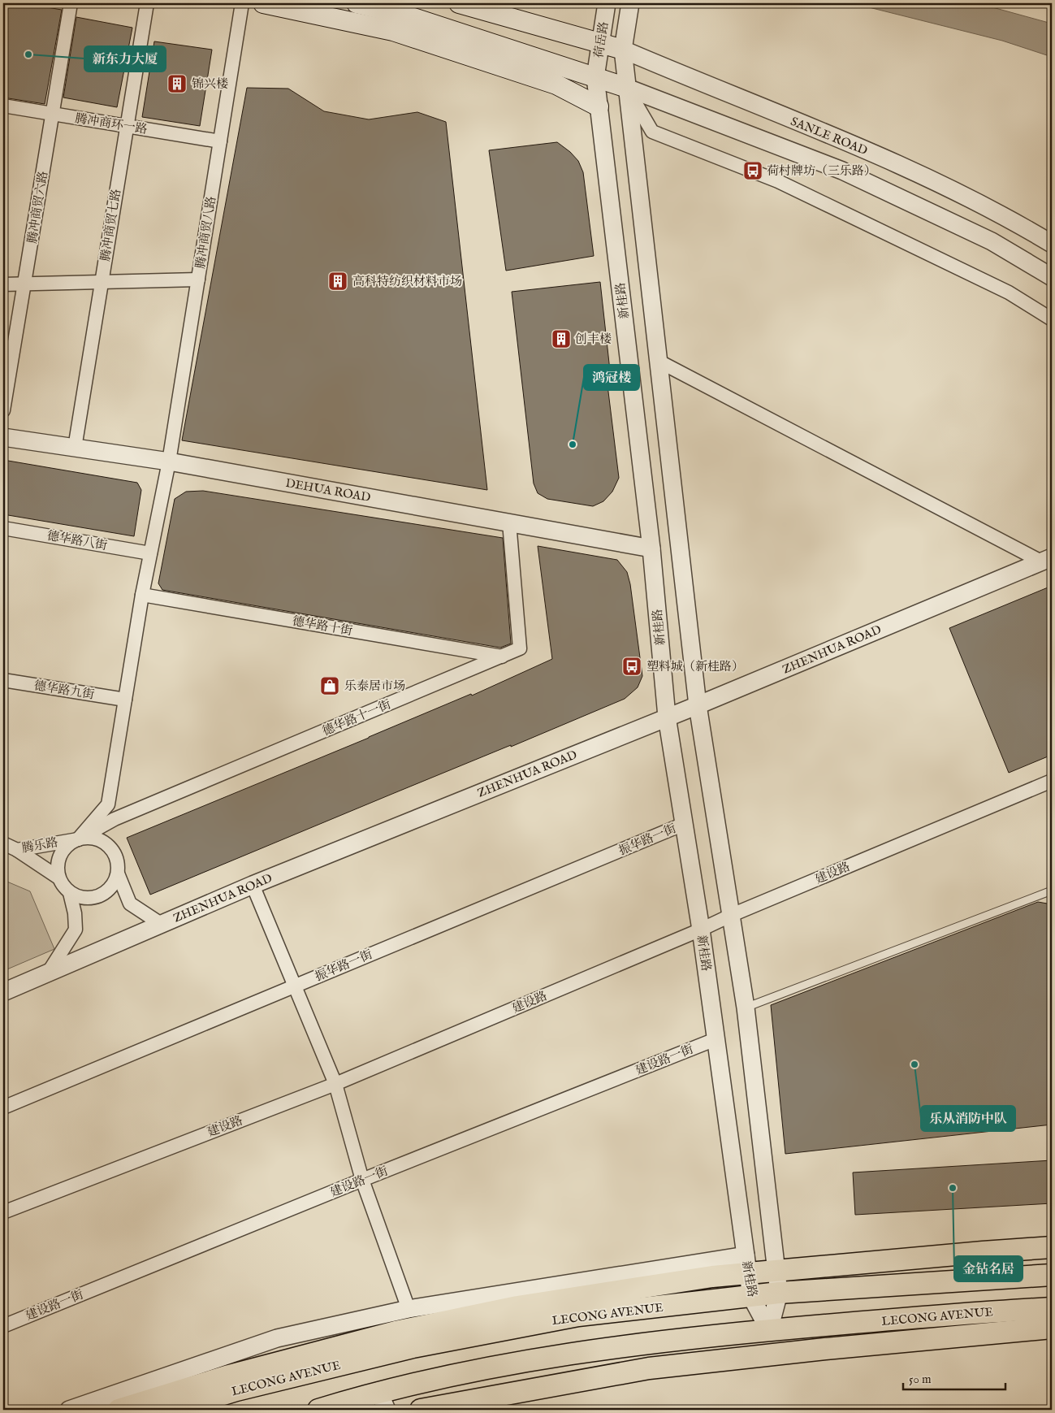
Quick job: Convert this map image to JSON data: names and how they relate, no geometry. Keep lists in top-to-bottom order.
{
  "streets": {
    "main road": ["LECONG AVENUE"],
    "street": [
      "荷岳路",
      "腾冲商环一路",
      "SANLE ROAD",
      "腾冲商贸六路",
      "腾冲商贸七路",
      "腾冲商贸八路",
      "新桂路",
      "DEHUA ROAD",
      "德华路八街",
      "德华路十街",
      "ZHENHUA ROAD",
      "德华路九街",
      "德华路十一街",
      "振华路一街",
      "腾乐路",
      "建设路",
      "建设路一街"
    ]
  },
  "crossings": [
    ["荷岳路", "SANLE ROAD"],
    ["荷岳路", "新桂路"],
    ["腾冲商环一路", "腾冲商贸六路"],
    ["腾冲商环一路", "腾冲商贸七路"],
    ["腾冲商环一路", "腾冲商贸八路"],
    ["腾冲商贸七路", "DEHUA ROAD"],
    ["腾冲商贸八路", "DEHUA ROAD"],
    ["腾冲商贸八路", "德华路八街"],
    ["腾冲商贸八路", "德华路十街"],
    ["腾冲商贸八路", "德华路九街"],
    ["腾冲商贸八路", "德华路十一街"],
    ["腾冲商贸八路", "腾乐路"],
    ["新桂路", "DEHUA ROAD"],
    ["新桂路", "ZHENHUA ROAD"],
    ["新桂路", "振华路一街"],
    ["新桂路", "建设路"],
    ["新桂路", "建设路一街"],
    ["新桂路", "LECONG AVENUE"],
    ["DEHUA ROAD", "德华路十一街"],
    ["德华路十街", "德华路十一街"],
    ["德华路十一街", "腾乐路"]
  ],
  "places": {
    "other": [
      "新东力大厦",
      "鸿冠楼",
      "乐从消防中队",
      "金钻名居"
    ],
    "building": ["锦兴楼", "高科特纺织材料市场", "创丰楼"],
    "bus stop": ["荷村牌坊（三乐路）", "塑料城（新桂路）"],
    "shop": ["乐泰居市场"]
  },
  "scale_bar": "50 m"
}
